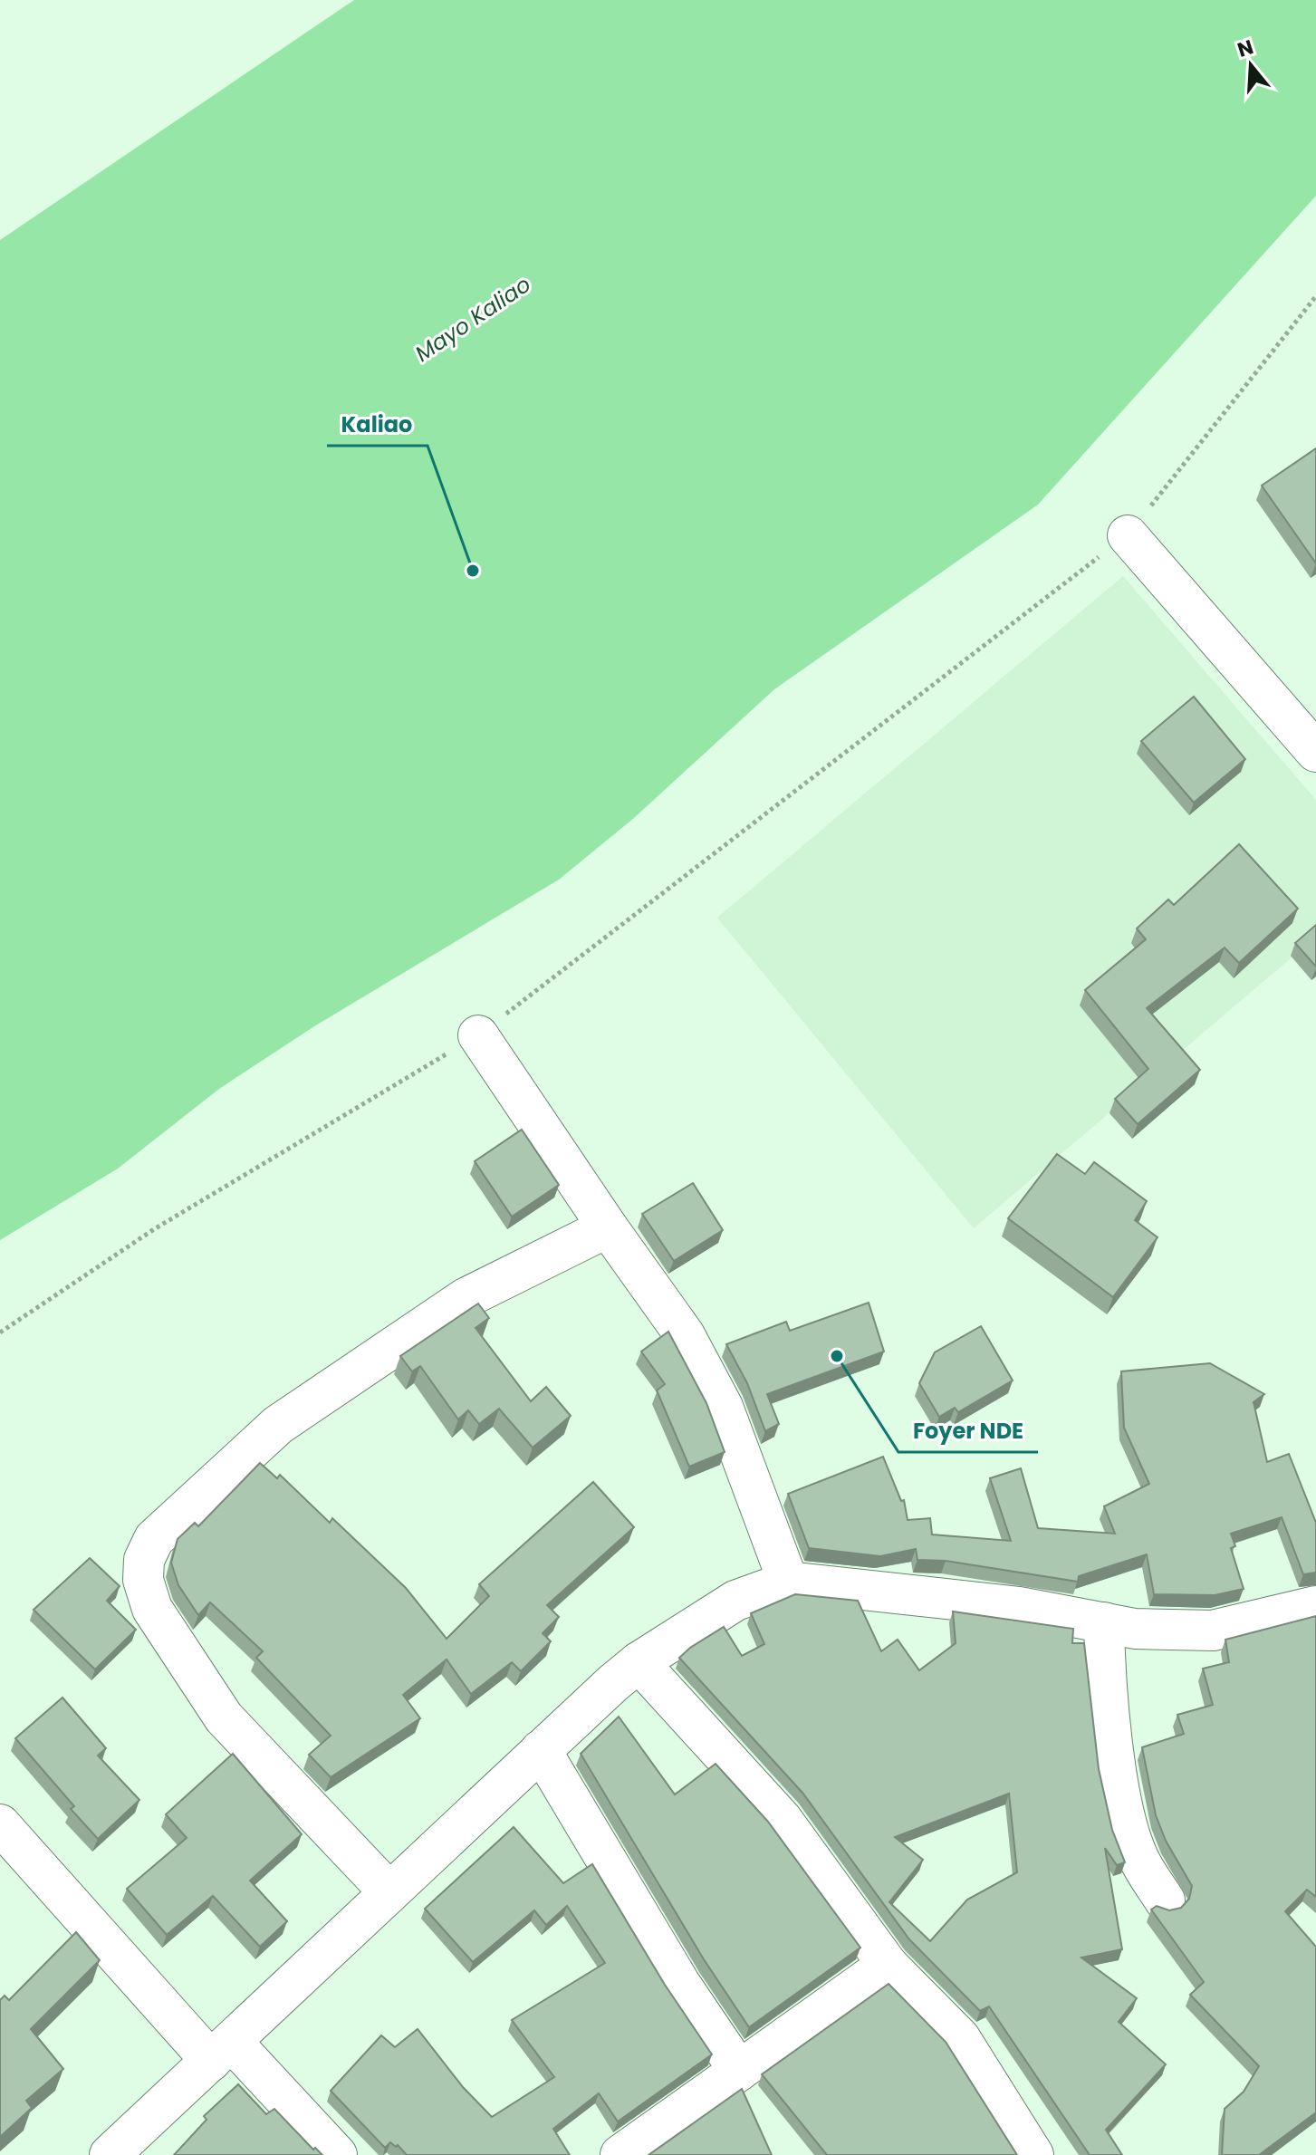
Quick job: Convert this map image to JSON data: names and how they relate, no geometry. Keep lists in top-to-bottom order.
{
  "water": ["Mayo Kaliao"],
  "places": ["Kaliao", "Foyer NDE"],
  "north": "top"
}
